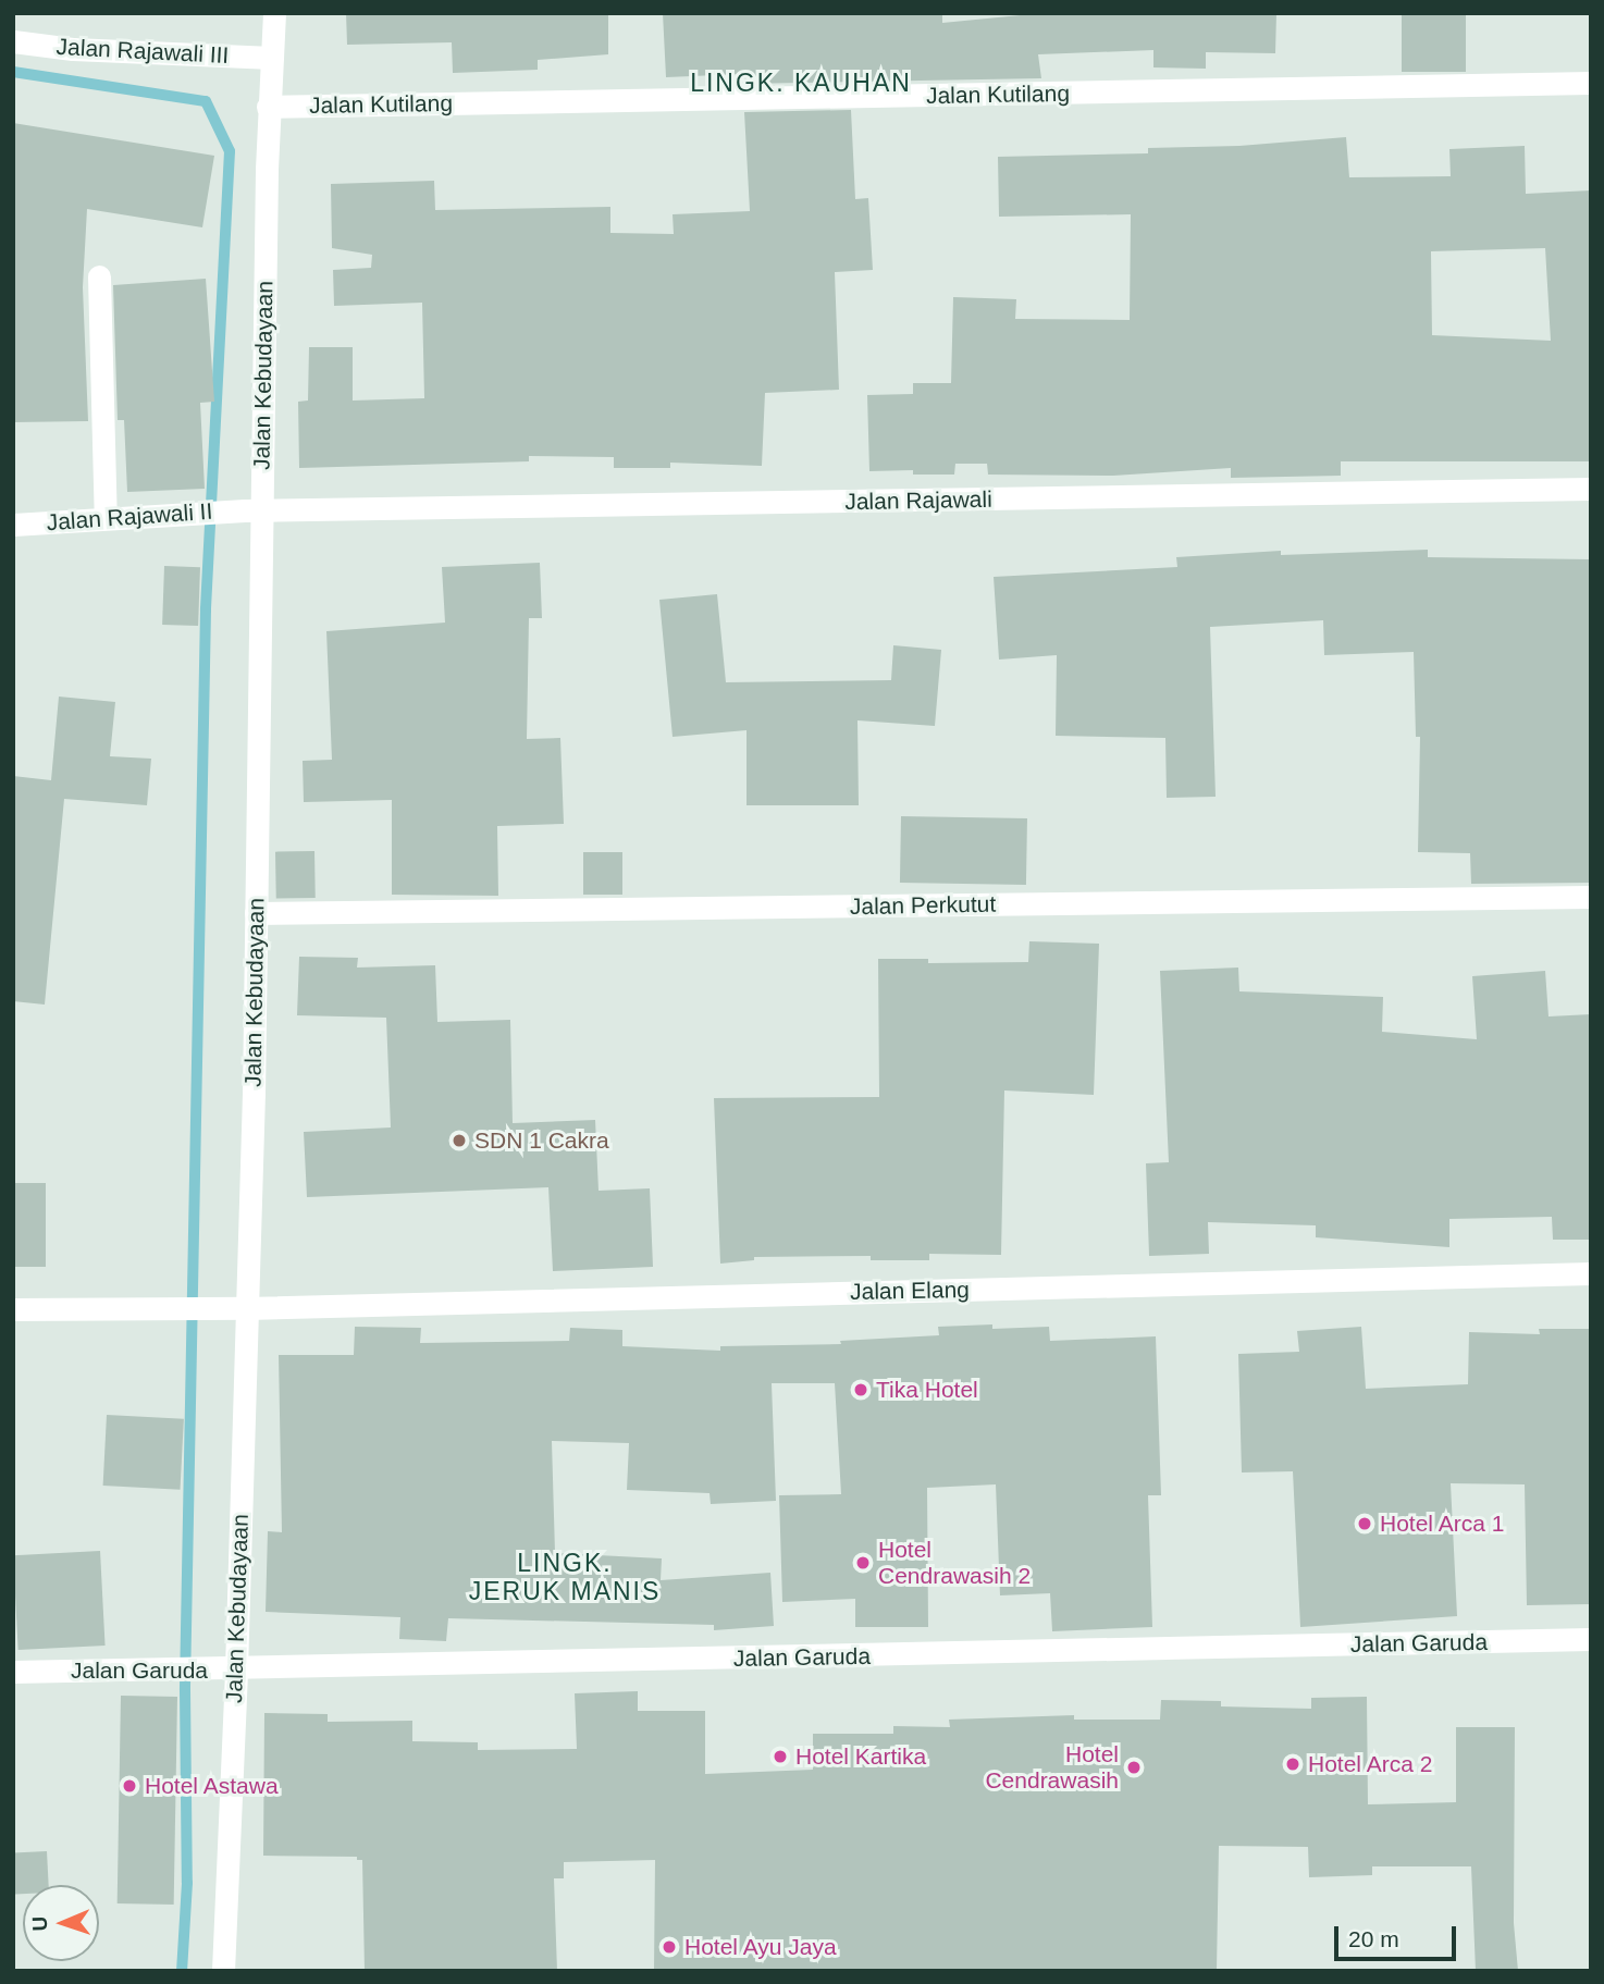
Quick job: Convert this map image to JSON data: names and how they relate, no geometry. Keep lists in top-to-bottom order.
{
  "streets": {
    "street": [
      "Jalan Rajawali III",
      "Jalan Kutilang",
      "Jalan Kebudayaan",
      "Jalan Rajawali",
      "Jalan Rajawali II",
      "Jalan Perkutut",
      "Jalan Elang",
      "Jalan Garuda"
    ]
  },
  "crossings": [
    ["Jalan Rajawali III", "Jalan Kebudayaan"],
    ["Jalan Kutilang", "Jalan Kebudayaan"],
    ["Jalan Kebudayaan", "Jalan Rajawali"],
    ["Jalan Kebudayaan", "Jalan Rajawali II"],
    ["Jalan Kebudayaan", "Jalan Perkutut"],
    ["Jalan Kebudayaan", "Jalan Elang"],
    ["Jalan Kebudayaan", "Jalan Garuda"],
    ["Jalan Rajawali", "Jalan Rajawali II"]
  ],
  "districts": ["LINGK. KAUHAN", "LINGK. JERUK MANIS"],
  "places": [
    "SDN 1 Cakra",
    "Tika Hotel",
    "Hotel Arca 1",
    "Hotel Cendrawasih 2",
    "Hotel Kartika",
    "Hotel Arca 2",
    "Hotel Cendrawasih",
    "Hotel Astawa",
    "Hotel Ayu Jaya"
  ],
  "scale_bar": "20 m",
  "north": "left"
}
